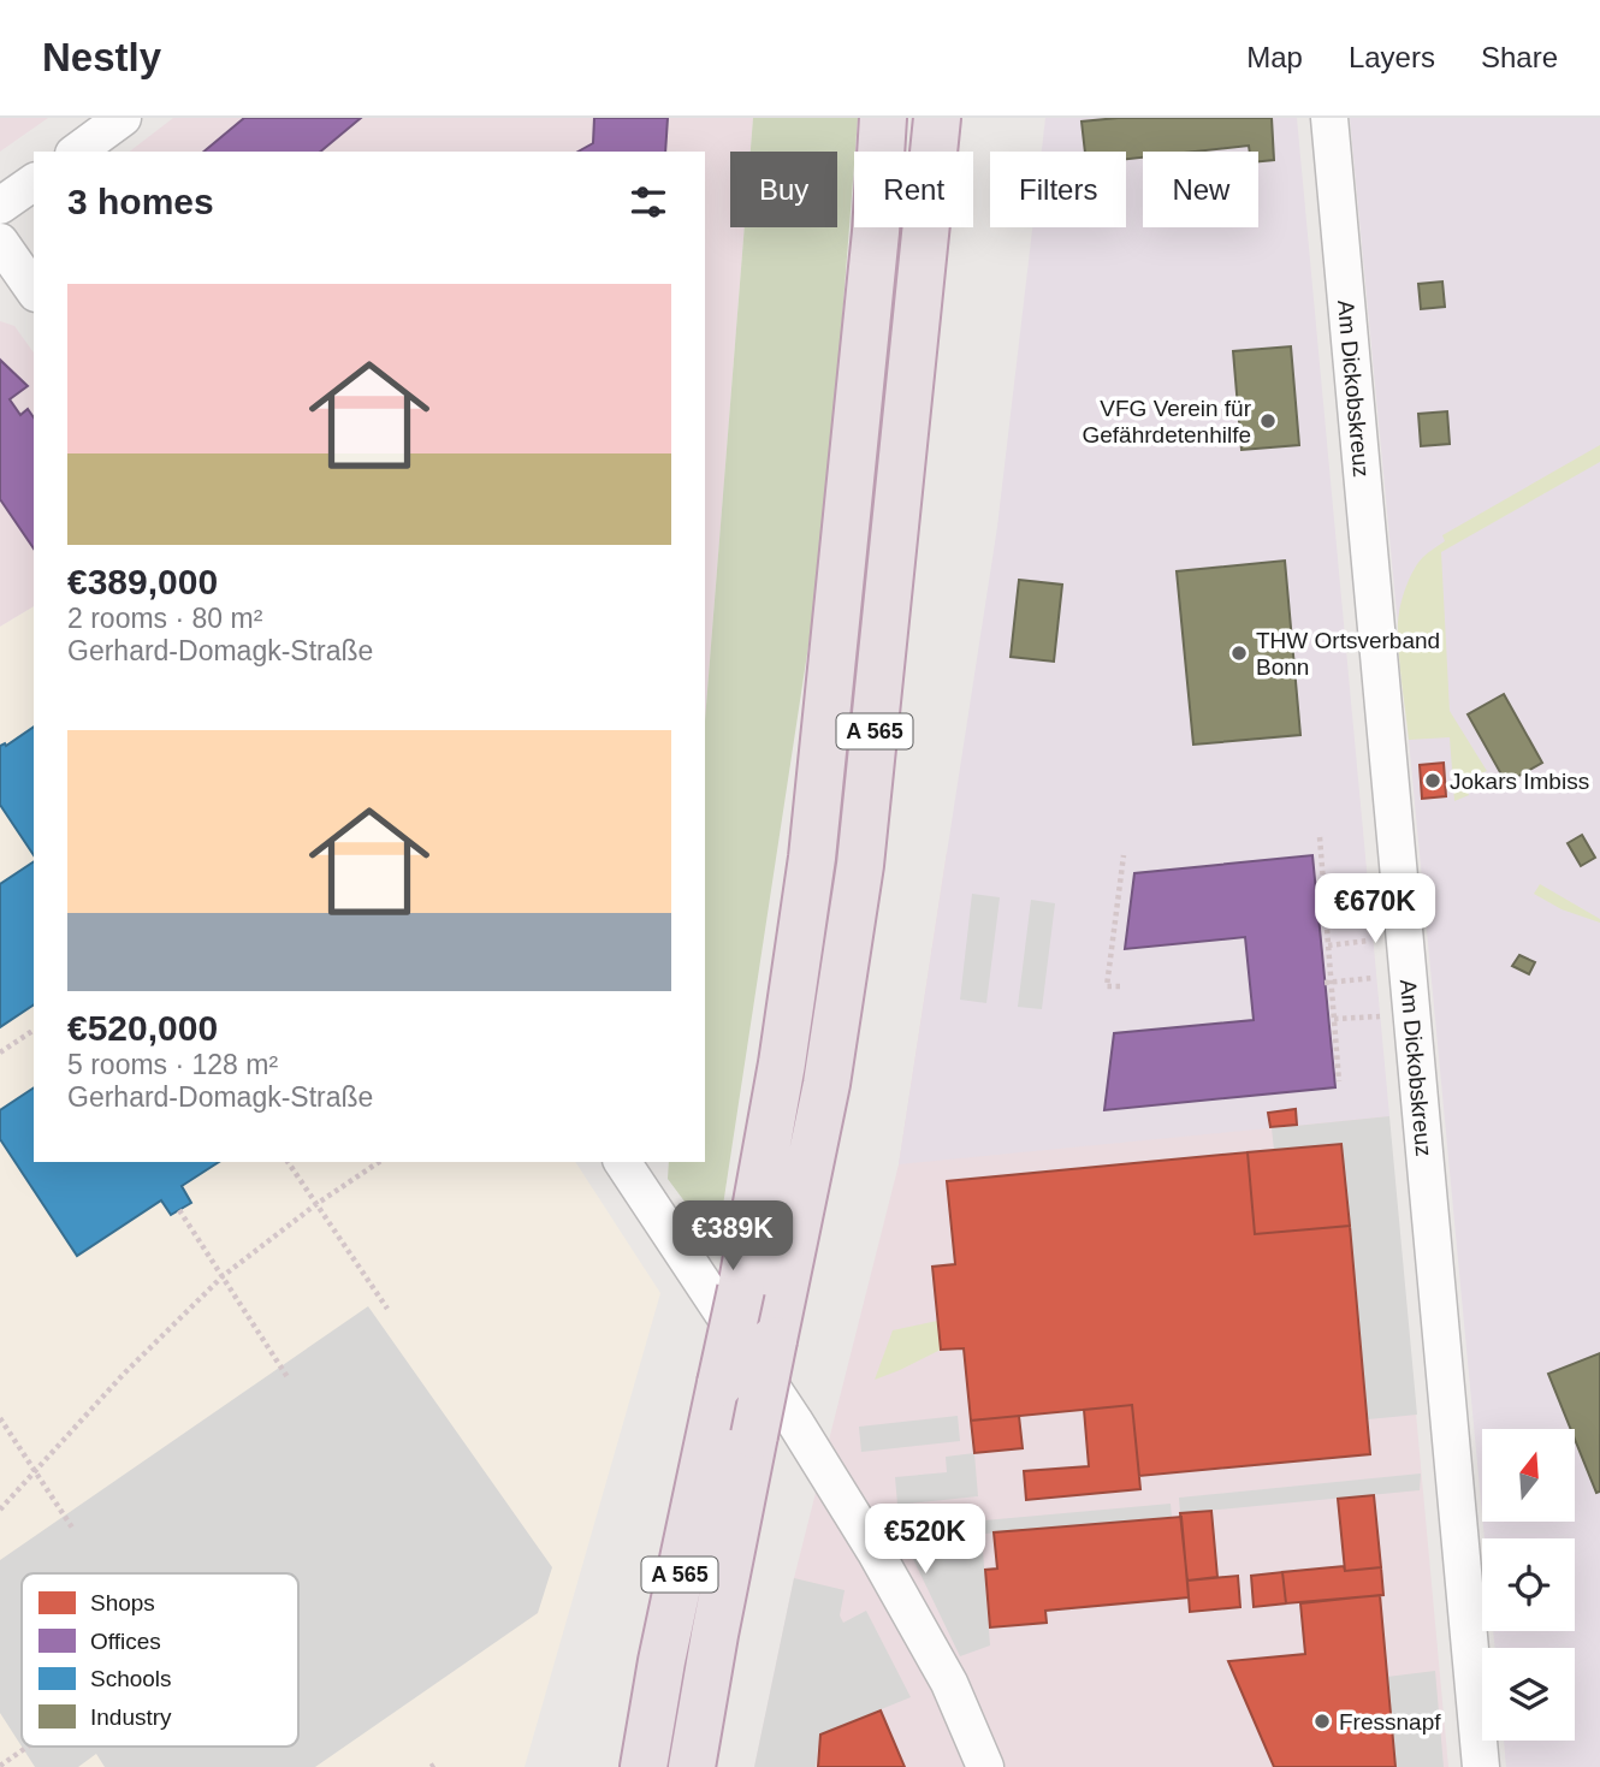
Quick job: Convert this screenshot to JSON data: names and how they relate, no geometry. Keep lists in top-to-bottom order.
{
  "streets": {
    "highway": ["A 565"],
    "street": ["Am Dickobskreuz"]
  },
  "places": [
    "VFG Verein für Gefährdetenhilfe",
    "THW Ortsverband Bonn",
    "Jokars Imbiss",
    "Fressnapf"
  ],
  "legend": [
    "Shops",
    "Offices",
    "Schools",
    "Industry"
  ],
  "north": "top",
  "page": {
    "header": "Nestly",
    "nav": ["Map", "Layers", "Share"],
    "chip": [
      "Buy",
      "Rent",
      "Filters",
      "New"
    ],
    "heading": "3 homes",
    "list": [
      {
        "name": "€389,000",
        "note": "2 rooms · 80 m² · Gerhard-Domagk-Straße"
      },
      {
        "name": "€520,000",
        "note": "5 rooms · 128 m² · Gerhard-Domagk-Straße"
      }
    ],
    "price": ["€670K", "€389K", "€520K"]
  }
}
